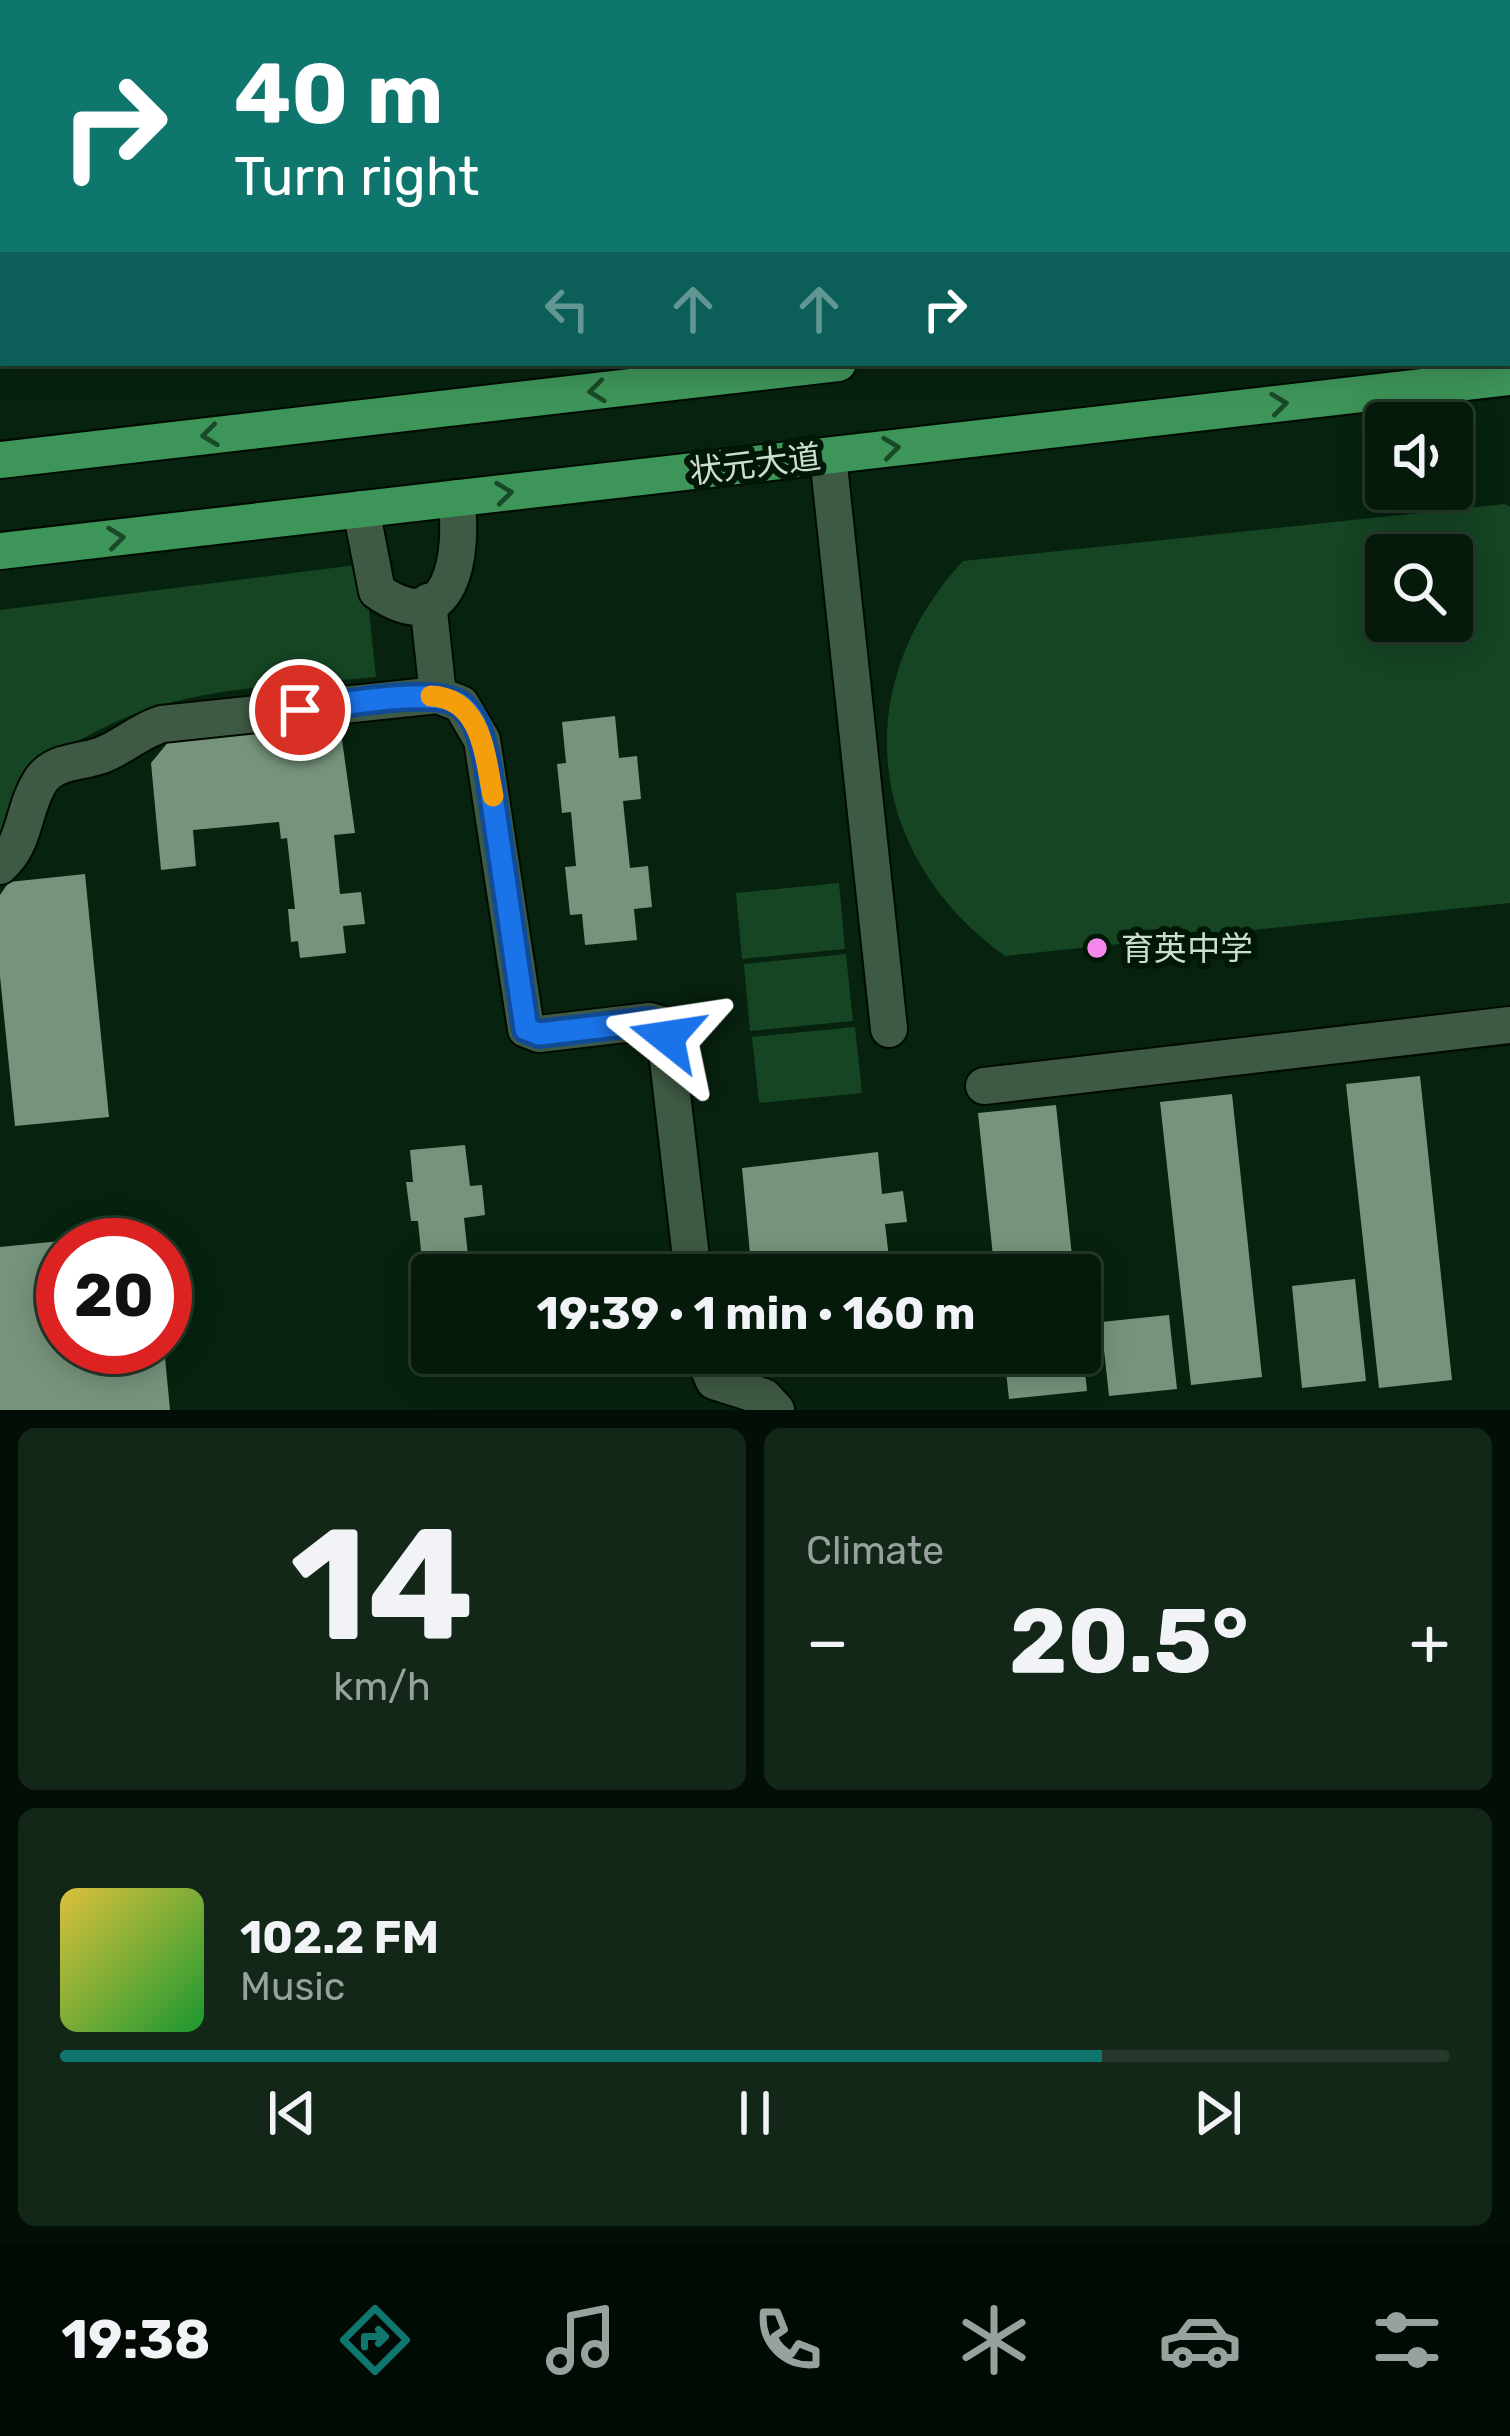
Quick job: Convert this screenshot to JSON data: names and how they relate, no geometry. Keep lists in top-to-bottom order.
{
  "streets": {
    "main road": ["状元大道"]
  },
  "places": ["育英中学"],
  "page": {
    "turn": ["40 m", "Turn right"],
    "limit": "20",
    "trip": "19:39 · 1 min · 160 m",
    "tile": [
      ["14", "km/h"],
      "Climate"
    ],
    "heat": ["−", "20.5°", "+"],
    "song": ["102.2 FM", "Music"],
    "tabs": "19:38"
  }
}
